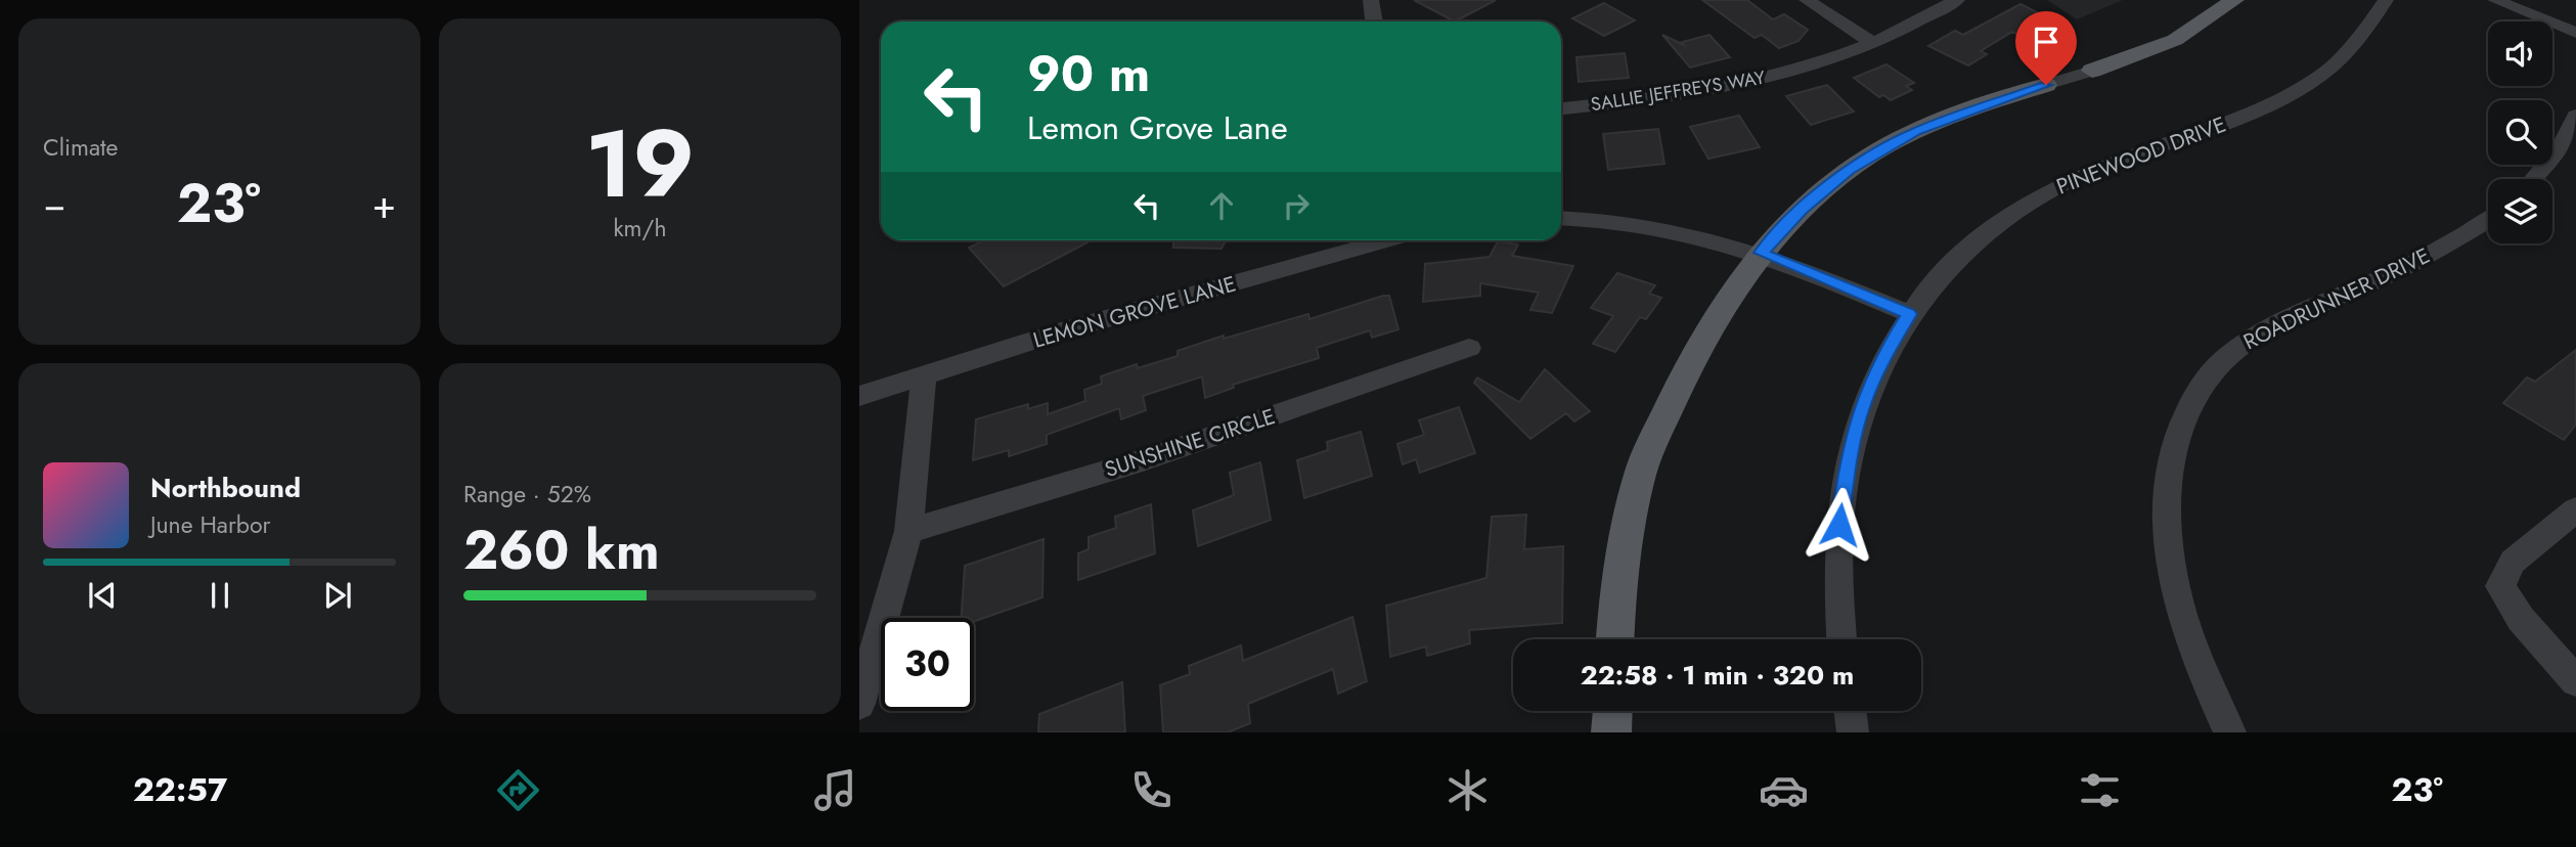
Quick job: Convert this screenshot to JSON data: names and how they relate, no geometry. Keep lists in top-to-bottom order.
{
  "streets": {
    "street": [
      "SALLIE JEFFREYS WAY",
      "PINEWOOD DRIVE",
      "ROADRUNNER DRIVE",
      "LEMON GROVE LANE",
      "SUNSHINE CIRCLE"
    ]
  },
  "page": {
    "tile": [
      "Climate",
      ["19", "km/h"],
      ["Range · 52%", "260 km"]
    ],
    "turn": ["90 m", "Lemon Grove Lane"],
    "heat": ["−", "23°", "+"],
    "song": ["Northbound", "June Harbor"],
    "limit": "30",
    "trip": "22:58 · 1 min · 320 m",
    "tabs": ["22:57", "23°"]
  }
}
